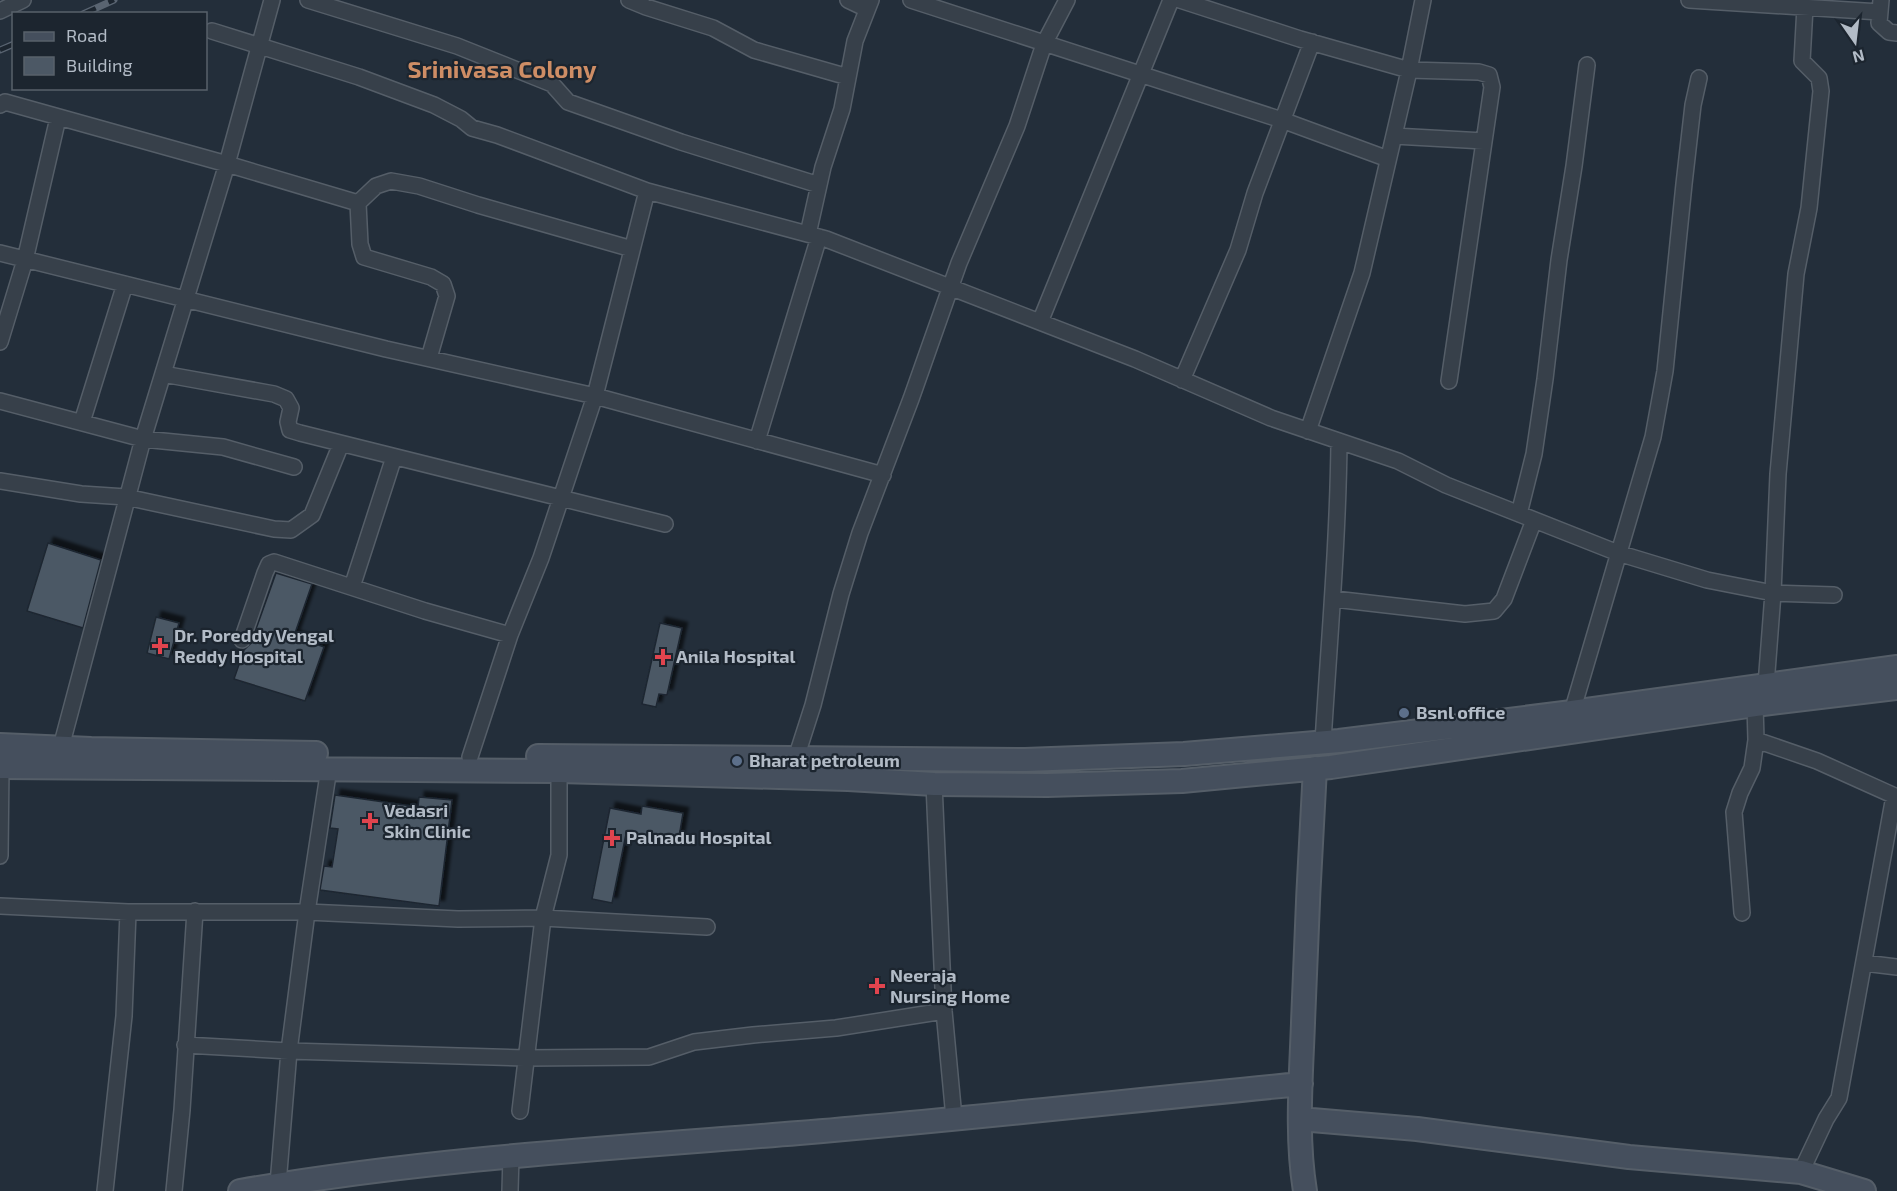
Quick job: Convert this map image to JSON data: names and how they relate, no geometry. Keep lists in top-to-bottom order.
{
  "districts": ["Srinivasa Colony"],
  "places": {
    "health": [
      "Dr. Poreddy Vengal Reddy Hospital",
      "Anila Hospital",
      "Vedasri Skin Clinic",
      "Palnadu Hospital",
      "Neeraja Nursing Home"
    ],
    "other": ["Bsnl office", "Bharat petroleum"]
  },
  "legend": ["Road", "Building"],
  "north": "bottom"
}
